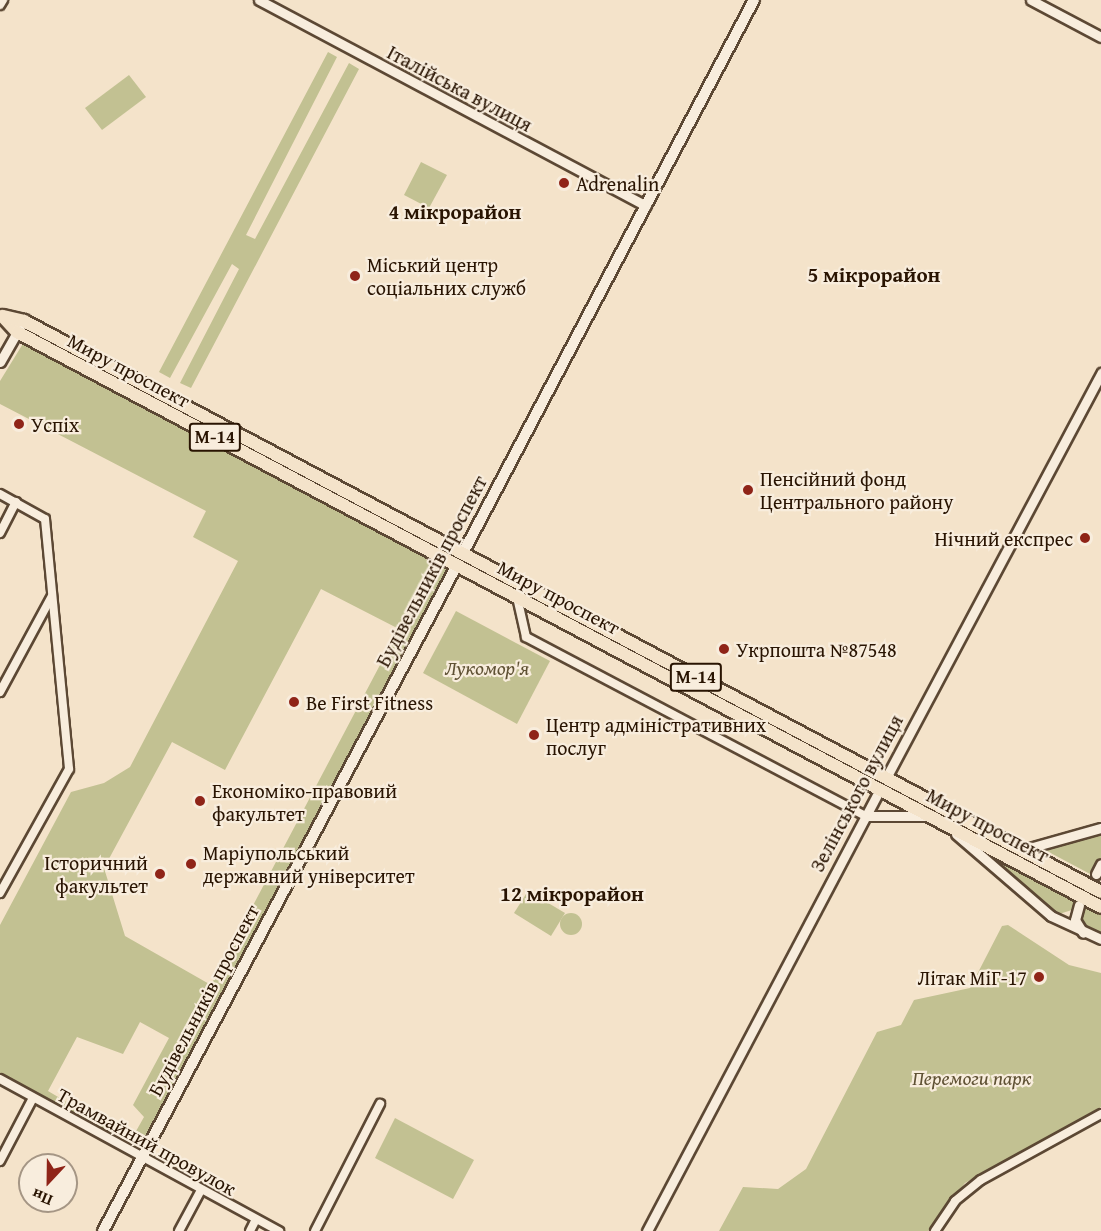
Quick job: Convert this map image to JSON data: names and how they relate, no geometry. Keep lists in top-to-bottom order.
{
  "streets": {
    "highway": [
      "Миру проспект",
      "М-14",
      "Будівельників проспект",
      "Зелінського вулиця"
    ],
    "street": ["Італійська вулиця", "Трамвайний провулок"]
  },
  "crossings": [
    ["Італійська вулиця", "Будівельників проспект"],
    ["Миру проспект", "Будівельників проспект"],
    ["Миру проспект", "Зелінського вулиця"],
    ["Будівельників проспект", "Трамвайний провулок"]
  ],
  "districts": ["4 мікрорайон", "5 мікрорайон", "12 мікрорайон"],
  "parks": ["Лукомор'я", "Перемоги парк"],
  "places": [
    "Adrenalin",
    "Міський центр соціальних служб",
    "Успіх",
    "Пенсійний фонд Центрального району",
    "Нічний експрес",
    "Укрпошта №87548",
    "Be First Fitness",
    "Центр адміністративних послуг",
    "Економіко-правовий факультет",
    "Маріупольський державний університет",
    "Історичний факультет",
    "Літак МіГ-17"
  ],
  "north": "bottom"
}
